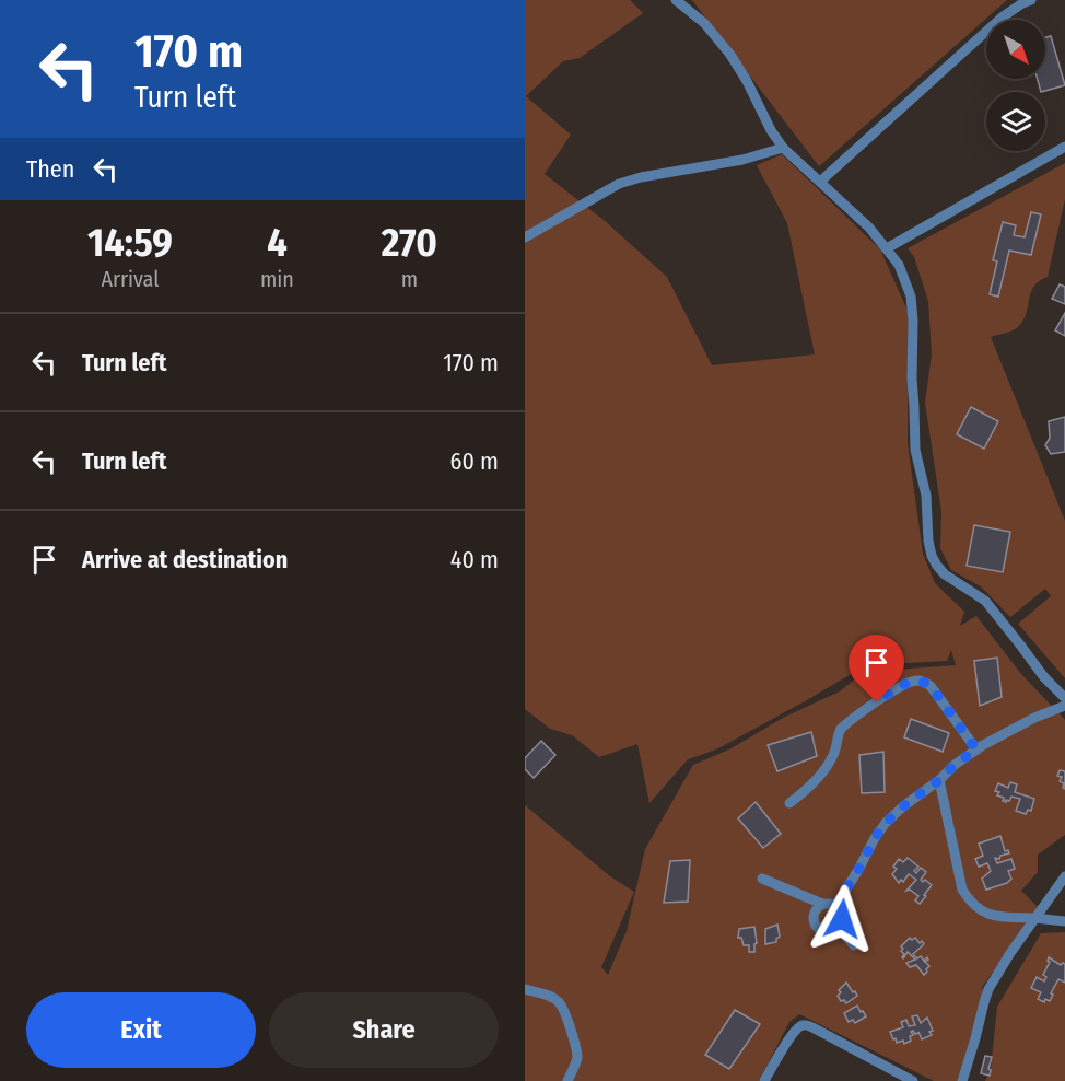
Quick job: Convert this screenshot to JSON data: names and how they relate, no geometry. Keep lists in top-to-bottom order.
{
  "north": "bottom right",
  "page": {
    "turn": ["170 m", "Turn left"],
    "then": "Then",
    "eta": [
      "14:59",
      "Arrival",
      "4",
      "min",
      "270",
      "m"
    ],
    "list": [
      {
        "name": "Turn left",
        "value": "170 m"
      },
      {
        "name": "Turn left",
        "value": "60 m"
      },
      {
        "name": "Arrive at destination",
        "value": "40 m"
      }
    ],
    "buttons": ["Exit", "Share"]
  }
}
